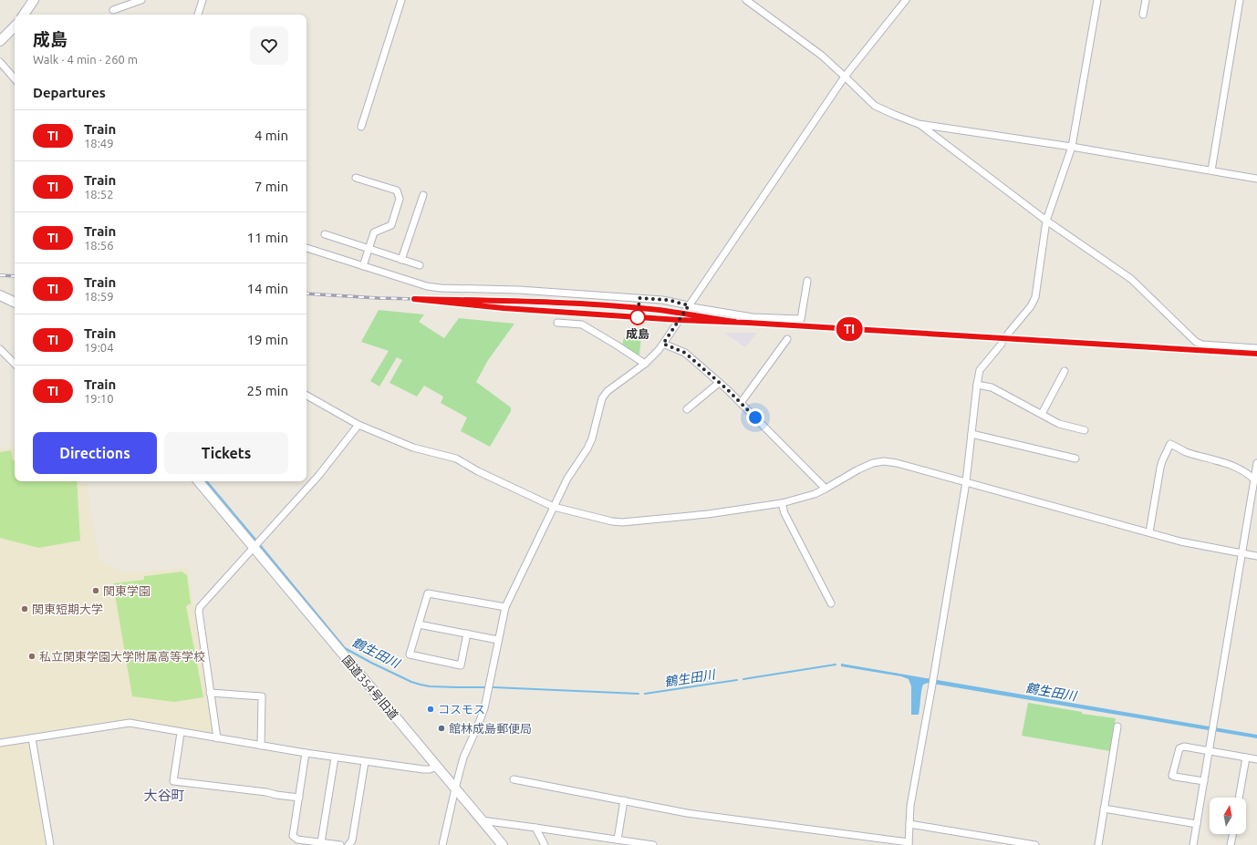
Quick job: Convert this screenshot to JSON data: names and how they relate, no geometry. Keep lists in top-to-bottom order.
{
  "streets": {
    "street": ["国道354号旧道"]
  },
  "districts": ["大谷町"],
  "water": ["鶴生田川"],
  "places": [
    "成島",
    "関東学園",
    "関東短期大学",
    "私立関東学園大学附属高等学校",
    "コスモス",
    "館林成島郵便局"
  ],
  "north": "top",
  "page": {
    "on_map": "TI",
    "heading": [
      ["成島", "Walk · 4 min · 260 m"],
      "Departures"
    ],
    "list": [
      {
        "mark": "TI",
        "name": "Train",
        "note": "18:49",
        "value": "4 min"
      },
      {
        "mark": "TI",
        "name": "Train",
        "note": "18:52",
        "value": "7 min"
      },
      {
        "mark": "TI",
        "name": "Train",
        "note": "18:56",
        "value": "11 min"
      },
      {
        "mark": "TI",
        "name": "Train",
        "note": "18:59",
        "value": "14 min"
      },
      {
        "mark": "TI",
        "name": "Train",
        "note": "19:04",
        "value": "19 min"
      },
      {
        "mark": "TI",
        "name": "Train",
        "note": "19:10",
        "value": "25 min"
      }
    ],
    "buttons": ["Directions", "Tickets"]
  }
}
